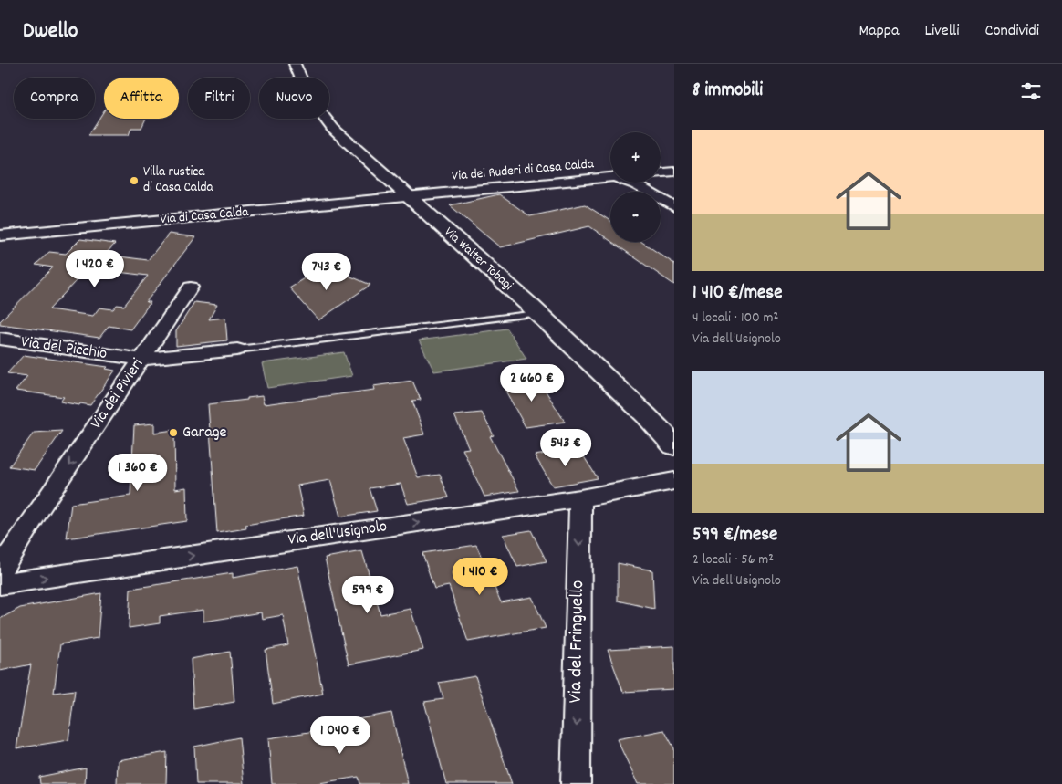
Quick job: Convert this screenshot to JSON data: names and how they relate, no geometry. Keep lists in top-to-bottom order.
{
  "streets": {
    "street": [
      "Via dei Ruderi di Casa Calda",
      "Via di Casa Calda",
      "Via Walter Tobagi",
      "Via del Picchio",
      "Via dei Pivieri",
      "Via dell'Usignolo",
      "Via del Fringuello"
    ]
  },
  "crossings": [
    ["Via dei Ruderi di Casa Calda", "Via di Casa Calda"],
    ["Via dei Ruderi di Casa Calda", "Via Walter Tobagi"],
    ["Via di Casa Calda", "Via Walter Tobagi"],
    ["Via del Picchio", "Via dei Pivieri"],
    ["Via dell'Usignolo", "Via del Fringuello"]
  ],
  "one_way": ["Via dei Pivieri", "Via dell'Usignolo", "Via del Fringuello"],
  "places": ["Villa rustica di Casa Calda", "Garage"],
  "page": {
    "header": "Dwello",
    "nav": ["Mappa", "Livelli", "Condividi"],
    "heading": "8 immobili",
    "chip": [
      "Compra",
      "Affitta",
      "Filtri",
      "Nuovo"
    ],
    "list": [
      {
        "name": "1 410 €/mese",
        "note": "4 locali · 100 m² · Via dell'Usignolo"
      },
      {
        "name": "599 €/mese",
        "note": "2 locali · 56 m² · Via dell'Usignolo"
      }
    ],
    "map_buttons": ["+", "−"],
    "price": [
      "1 420 €",
      "743 €",
      "2 660 €",
      "543 €",
      "1 360 €",
      "1 410 €",
      "599 €",
      "1 040 €"
    ]
  }
}
